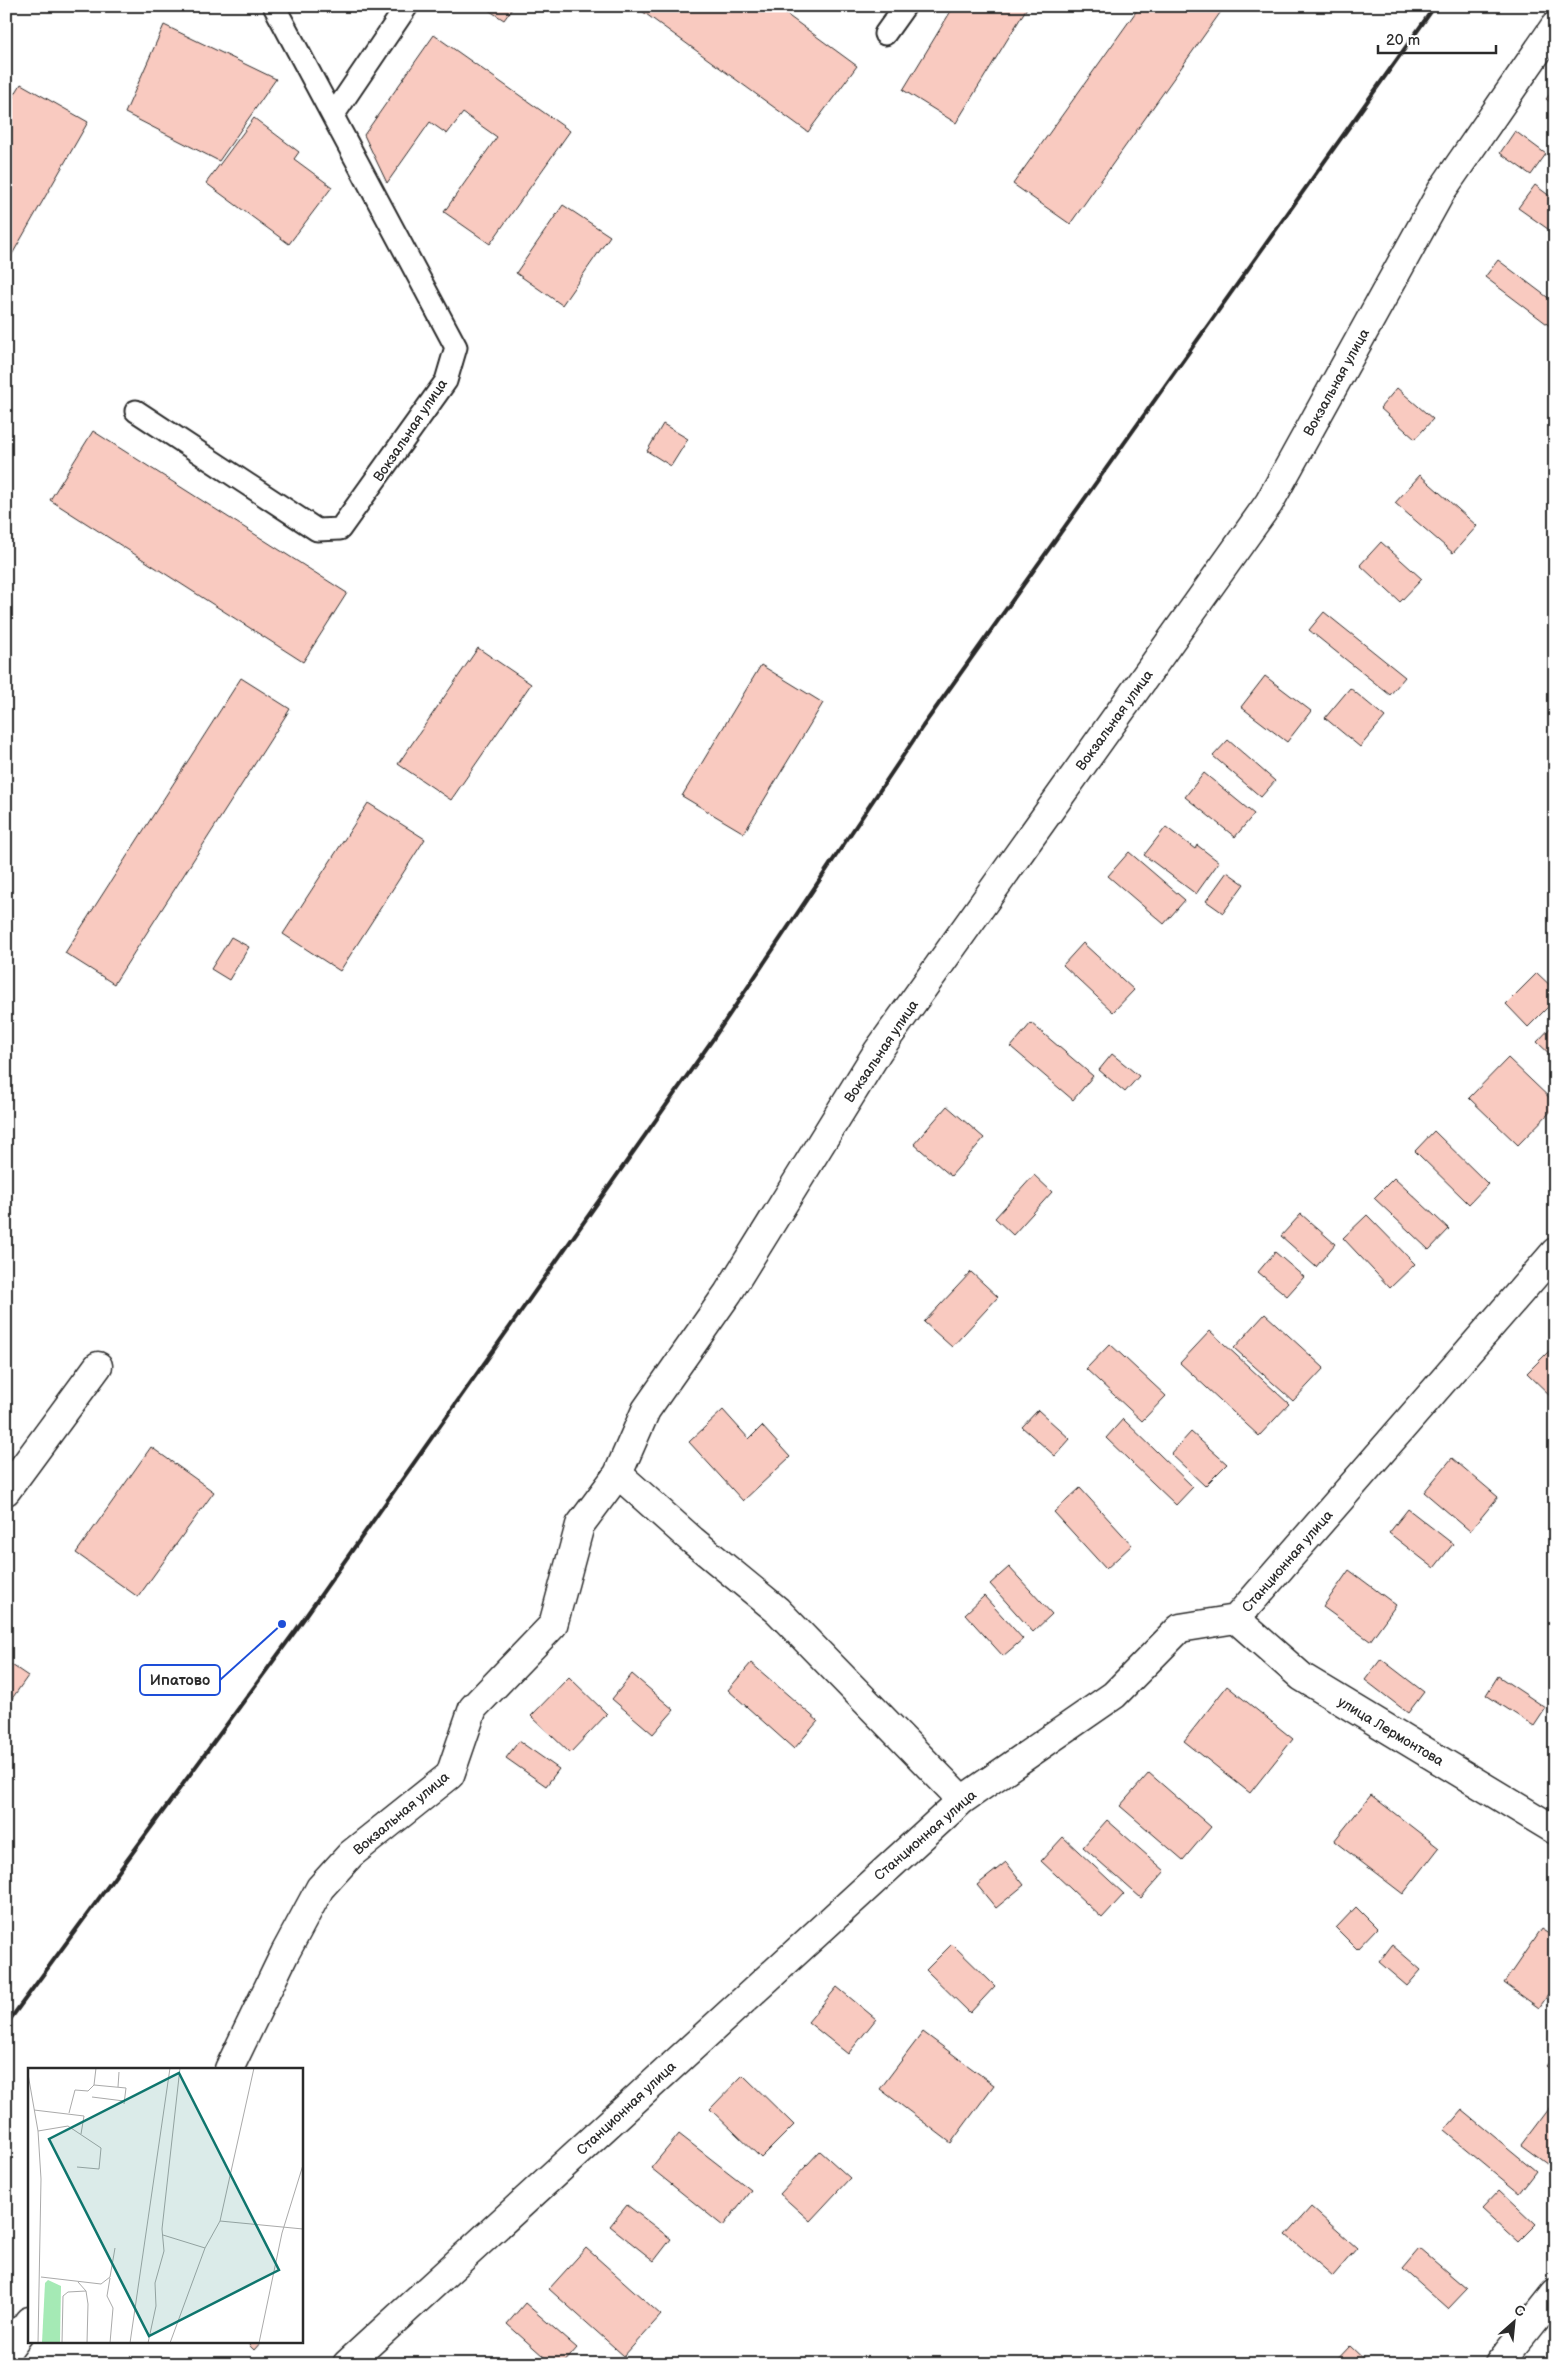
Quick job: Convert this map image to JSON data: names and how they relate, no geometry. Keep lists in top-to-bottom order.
{
  "streets": {
    "street": ["Вокзальная улица", "Станционная улица", "улица Лермонтова"]
  },
  "crossings": [
    ["Станционная улица", "улица Лермонтова"]
  ],
  "places": ["Ипатово"],
  "scale_bar": "20 m",
  "north": "top right"
}
